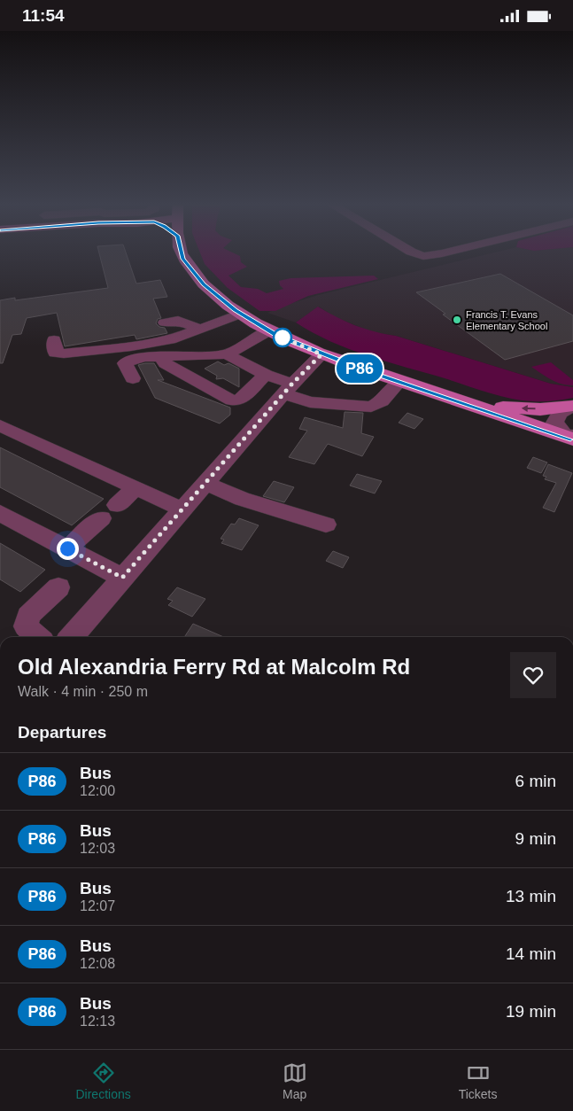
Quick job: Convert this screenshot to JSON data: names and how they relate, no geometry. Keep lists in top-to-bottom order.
{
  "places": ["Francis T. Evans Elementary School"],
  "lines": ["bus line P86"],
  "page": {
    "status": "11:54",
    "on_map": "P86",
    "heading": [
      ["Old Alexandria Ferry Rd at Malcolm Rd", "Walk · 4 min · 250 m"],
      "Departures"
    ],
    "list": [
      {
        "mark": "P86",
        "name": "Bus",
        "note": "12:00",
        "value": "6 min"
      },
      {
        "mark": "P86",
        "name": "Bus",
        "note": "12:03",
        "value": "9 min"
      },
      {
        "mark": "P86",
        "name": "Bus",
        "note": "12:07",
        "value": "13 min"
      },
      {
        "mark": "P86",
        "name": "Bus",
        "note": "12:08",
        "value": "14 min"
      },
      {
        "mark": "P86",
        "name": "Bus",
        "note": "12:13",
        "value": "19 min"
      }
    ],
    "tabs": ["Directions", "Map", "Tickets"]
  }
}
